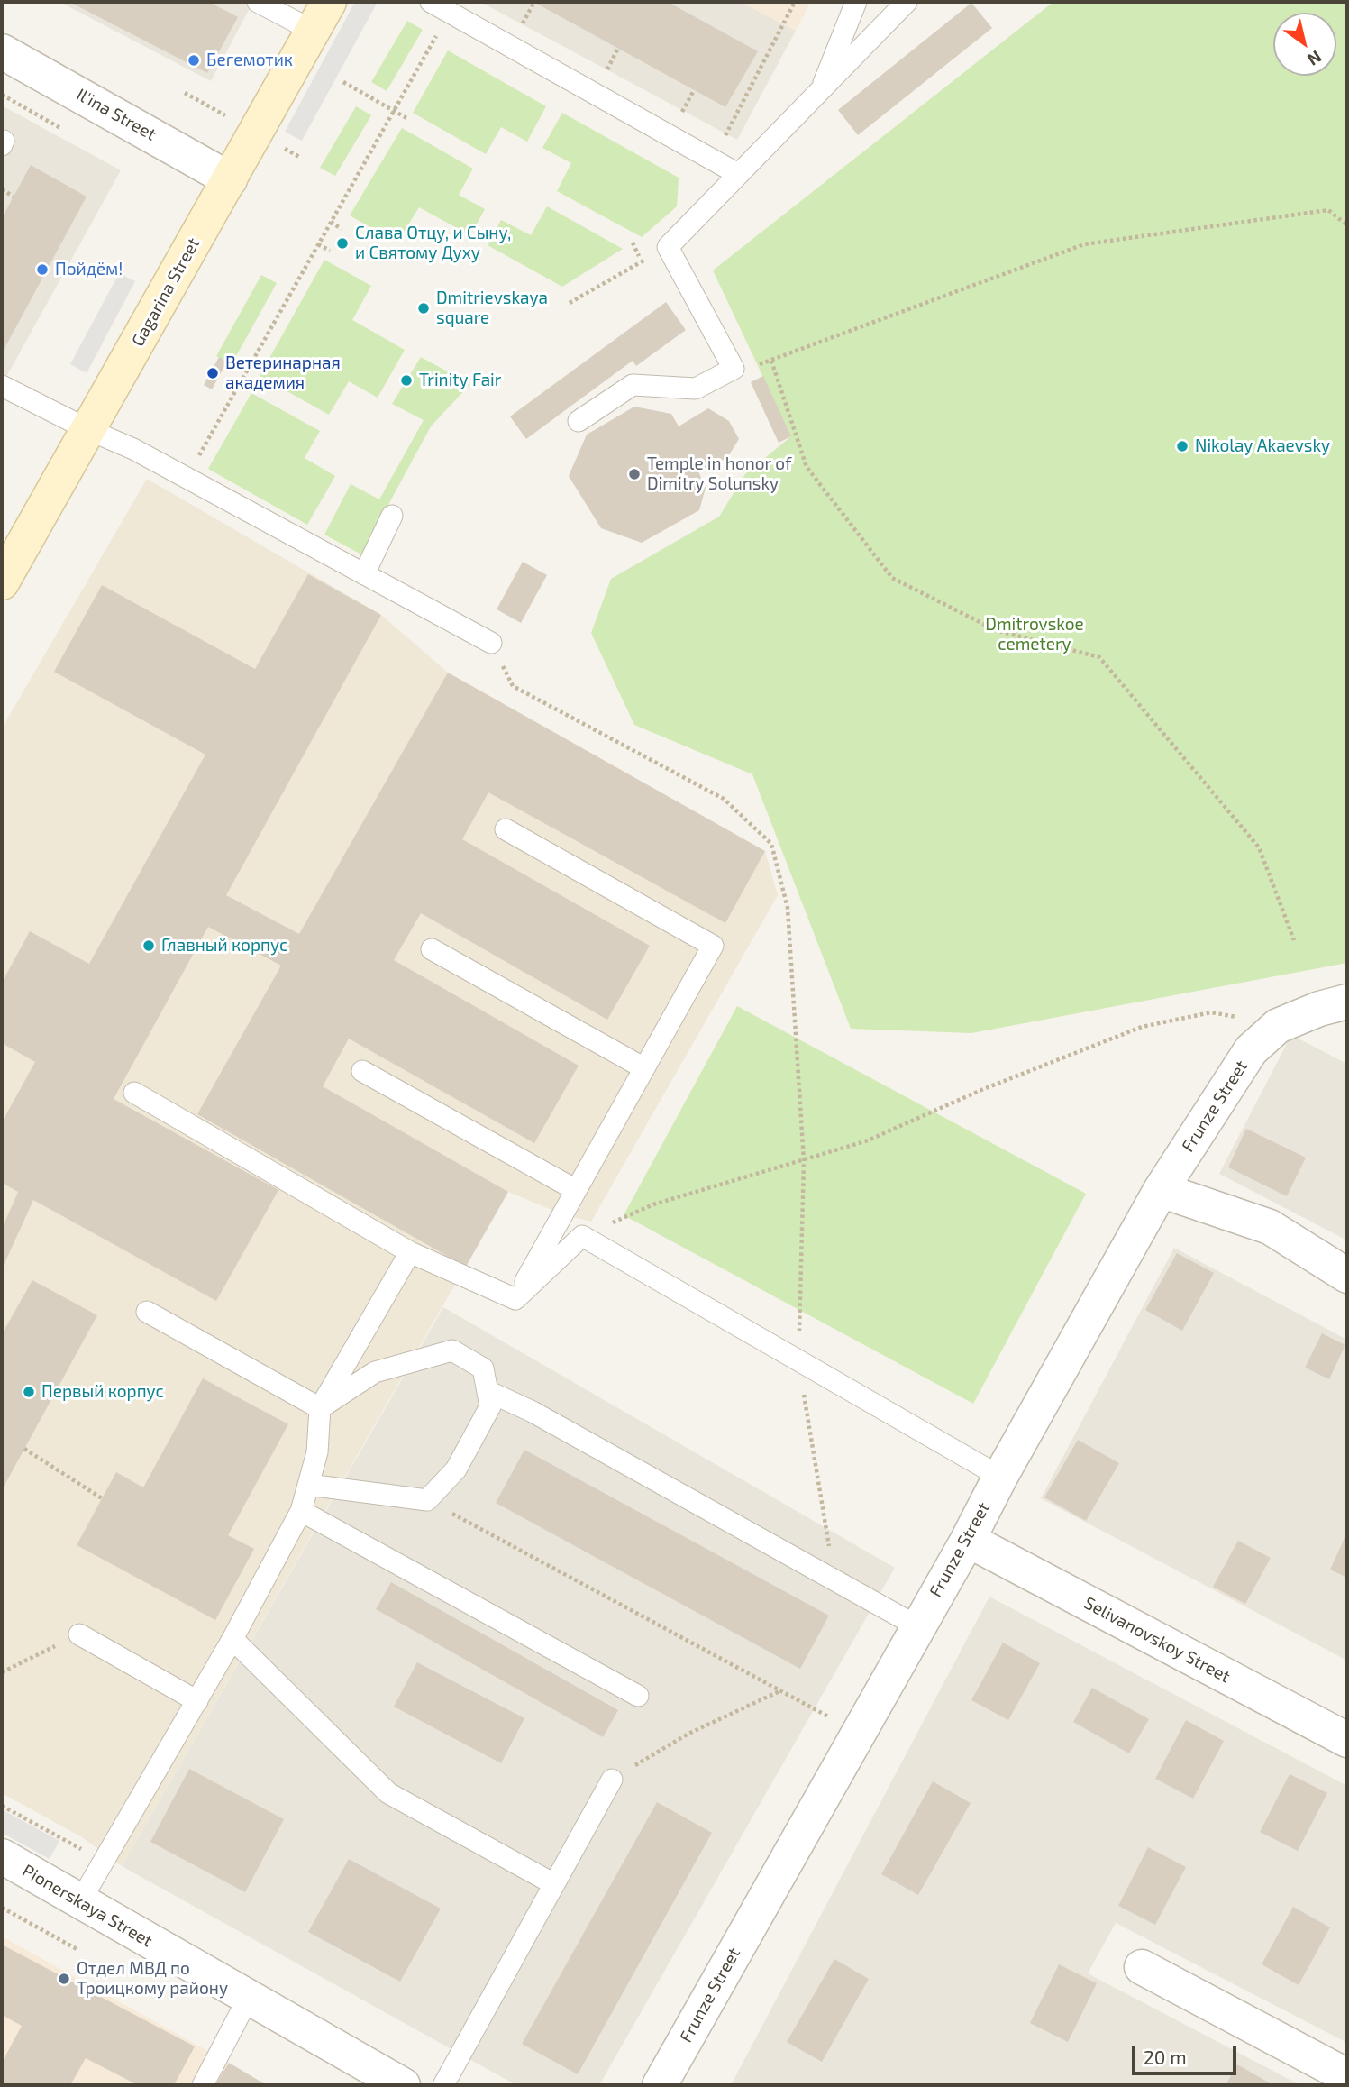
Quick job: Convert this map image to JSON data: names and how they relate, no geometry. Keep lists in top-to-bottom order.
{
  "streets": {
    "main road": ["Gagarina Street"],
    "street": [
      "Il'ina Street",
      "Frunze Street",
      "Selivanovskoy Street",
      "Pionerskaya Street"
    ]
  },
  "crossings": [
    ["Il'ina Street", "Gagarina Street"],
    ["Frunze Street", "Selivanovskoy Street"]
  ],
  "parks": ["Dmitrovskoe cemetery"],
  "places": [
    "Бегемотик",
    "Слава Отцу, и Сыну, и Святому Духу",
    "Пойдём!",
    "Dmitrievskaya square",
    "Ветеринарная академия",
    "Trinity Fair",
    "Nikolay Akaevsky",
    "Temple in honor of Dimitry Solunsky",
    "Главный корпус",
    "Первый корпус",
    "Отдел МВД по Троицкому району"
  ],
  "scale_bar": "20 m",
  "north": "bottom right"
}
